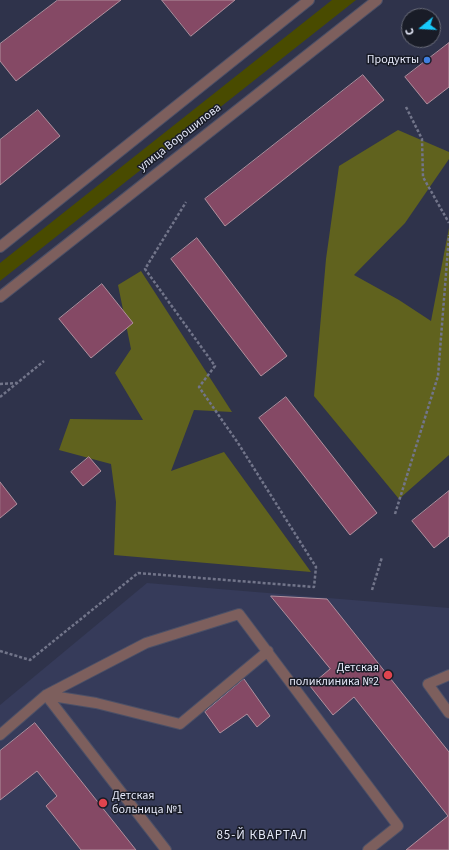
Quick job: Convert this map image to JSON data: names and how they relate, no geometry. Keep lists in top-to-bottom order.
{
  "streets": {
    "street": ["улица Ворошилова"]
  },
  "districts": ["85-Й КВАРТАЛ"],
  "places": ["Продукты", "Детская поликлиника №2", "Детская больница №1"],
  "north": "left"
}
